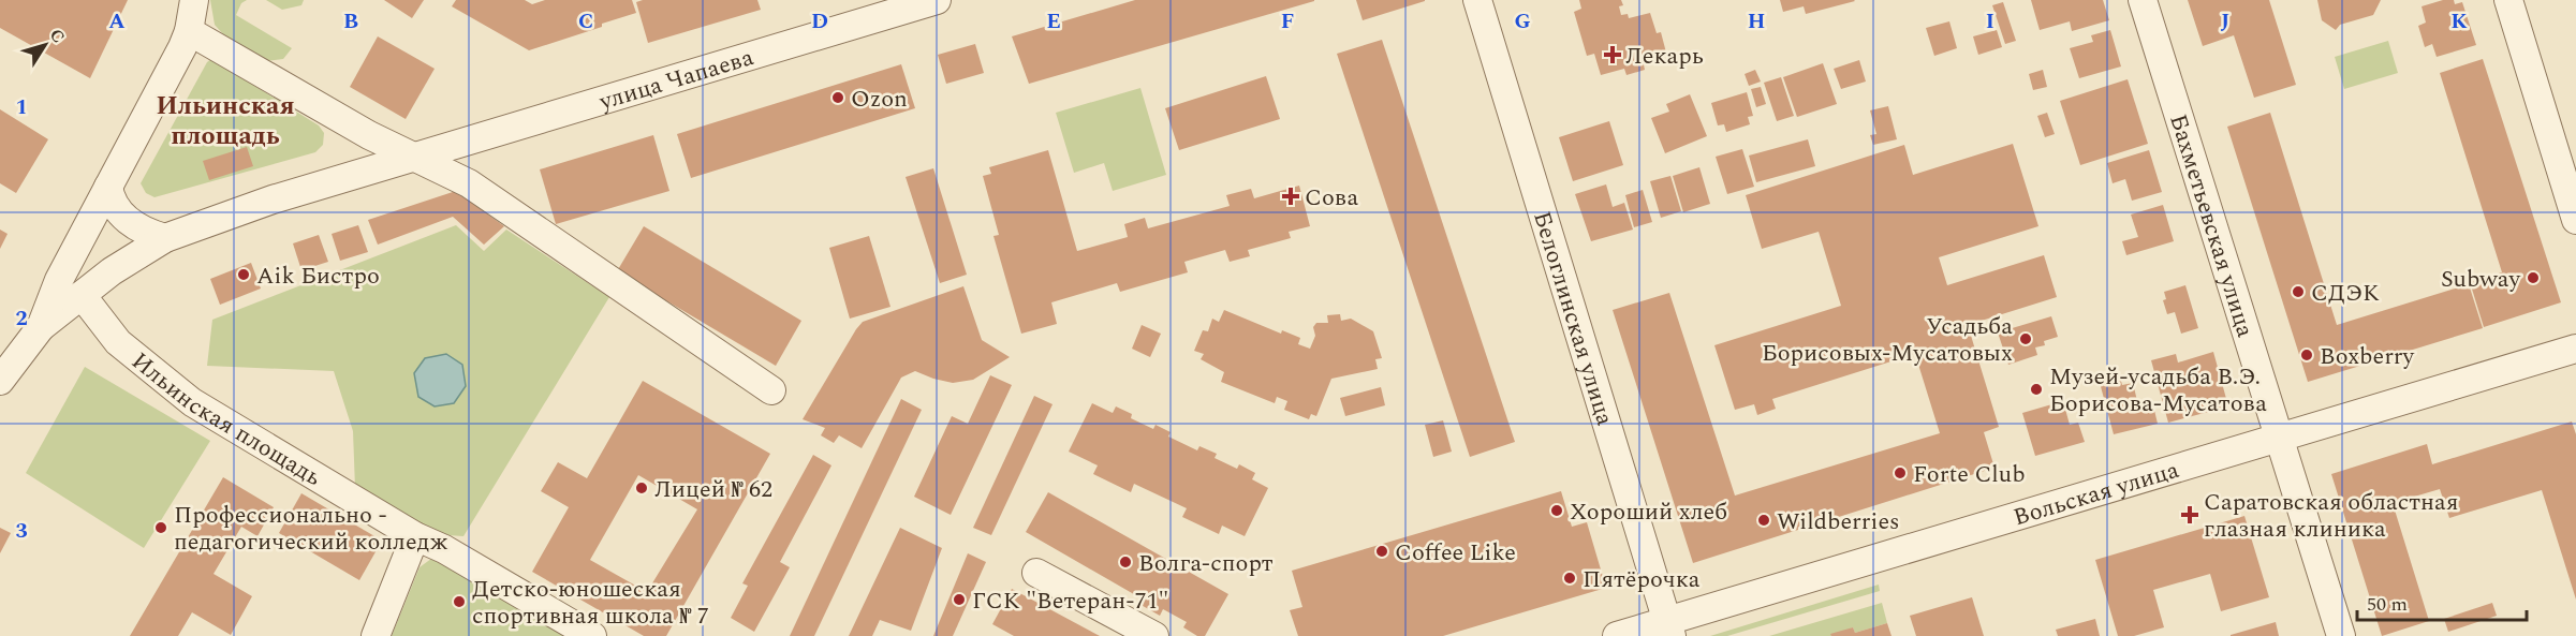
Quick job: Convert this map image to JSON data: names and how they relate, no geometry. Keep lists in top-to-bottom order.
{
  "streets": {
    "street": [
      "улица Чапаева",
      "Бахметьевская улица",
      "Белоглинская улица",
      "Ильинская площадь",
      "Вольская улица"
    ]
  },
  "crossings": [
    ["Бахметьевская улица", "Вольская улица"],
    ["Белоглинская улица", "Вольская улица"]
  ],
  "districts": ["Ильинская площадь"],
  "places": {
    "health": ["Лекарь", "Сова", "Саратовская областная глазная клиника"],
    "other": [
      "Ozon",
      "Aik Бистро",
      "Subway",
      "СДЭК",
      "Усадьба Борисовых-Мусатовых",
      "Boxberry",
      "Музей-усадьба В.Э. Борисова-Мусатова",
      "Forte Club",
      "Лицей № 62",
      "Хороший хлеб",
      "Wildberries",
      "Профессионально - педагогический колледж",
      "Coffee Like",
      "Волга-спорт",
      "Пятёрочка",
      "ГСК \"Ветеран-71\"",
      "Детско-юношеская спортивная школа № 7"
    ]
  },
  "scale_bar": "50 m",
  "north": "top right",
  "grid": {
    "columns": [
      "A",
      "B",
      "C",
      "D",
      "E",
      "F",
      "G",
      "H",
      "I",
      "J",
      "K"
    ],
    "rows": ["1", "2", "3"]
  }
}
